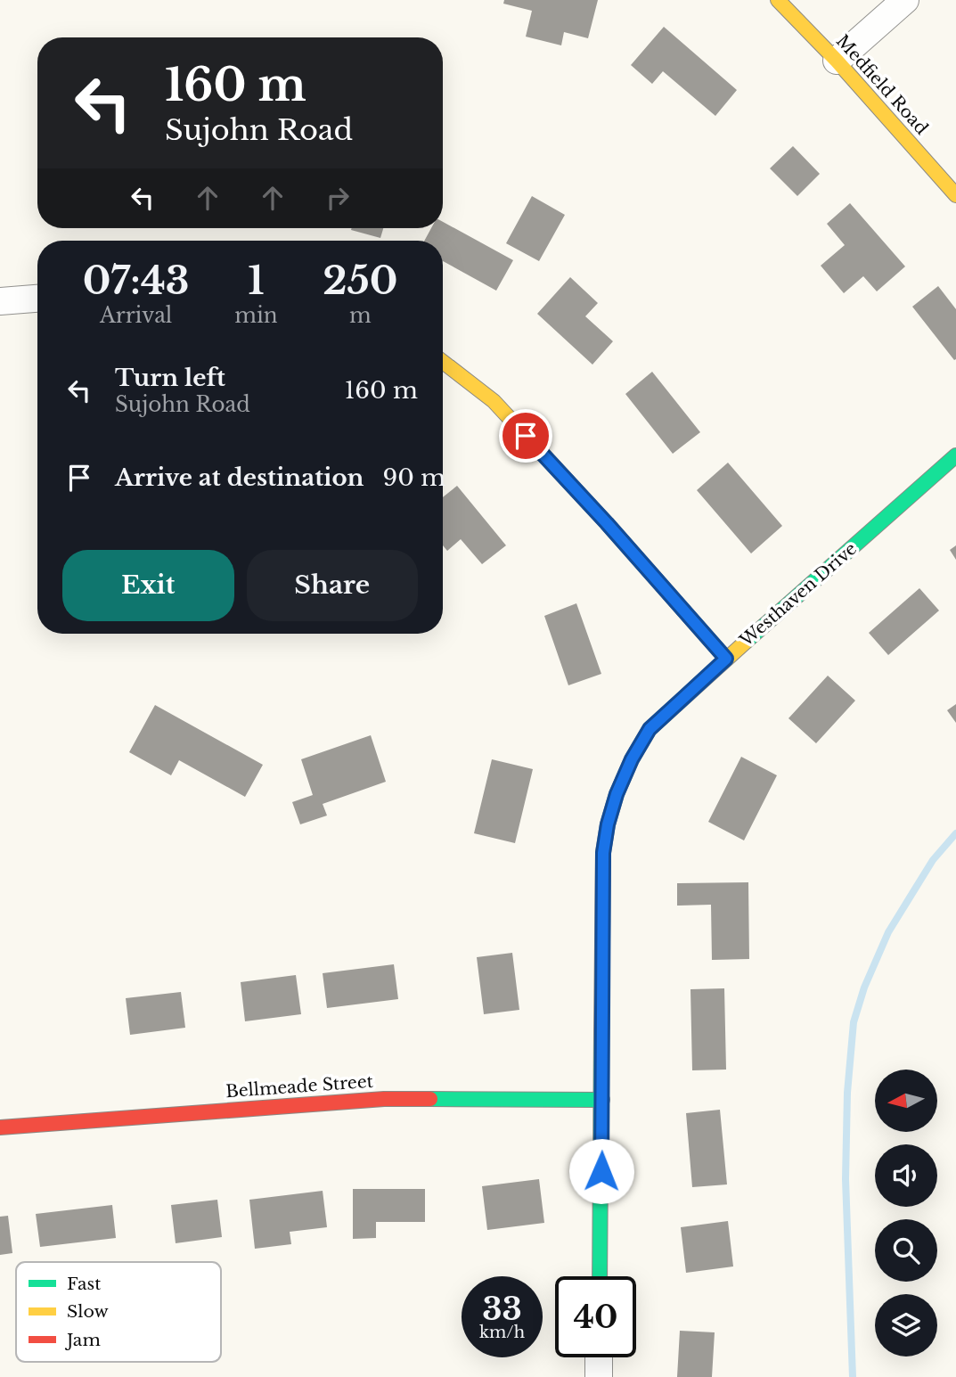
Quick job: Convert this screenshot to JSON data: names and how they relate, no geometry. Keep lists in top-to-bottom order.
{
  "streets": {
    "street": ["Medfield Road", "Westhaven Drive", "Bellmeade Street"]
  },
  "crossings": [
    ["Westhaven Drive", "Bellmeade Street"]
  ],
  "legend": ["Fast", "Slow", "Jam"],
  "north": "left",
  "page": {
    "turn": ["160 m", "Sujohn Road"],
    "eta": [
      "07:43",
      "Arrival",
      "1",
      "min",
      "250",
      "m"
    ],
    "list": [
      {
        "name": "Turn left",
        "note": "Sujohn Road",
        "value": "160 m"
      },
      {
        "name": "Arrive at destination",
        "value": "90 m"
      }
    ],
    "buttons": ["Exit", "Share"],
    "speed": "33 km/h",
    "limit": "40"
  }
}
